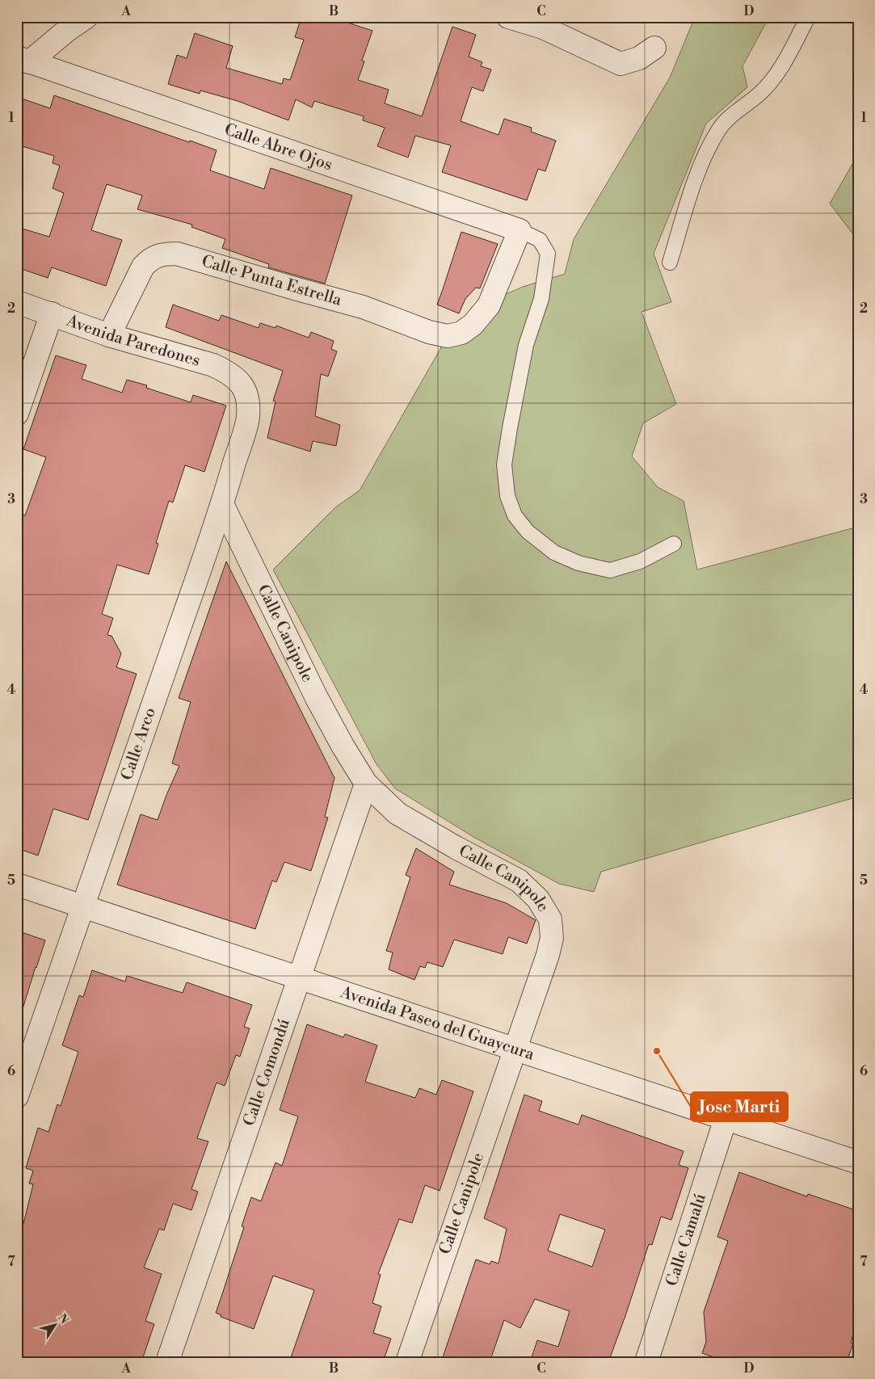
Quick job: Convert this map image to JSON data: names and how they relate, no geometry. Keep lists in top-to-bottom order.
{
  "streets": {
    "street": [
      "Calle Abre Ojos",
      "Calle Punta Estrella",
      "Avenida Paredones",
      "Calle Canipole",
      "Calle Arco",
      "Avenida Paseo del Guaycura",
      "Calle Comondú",
      "Calle Camalú"
    ]
  },
  "crossings": [
    ["Calle Abre Ojos", "Calle Punta Estrella"],
    ["Calle Punta Estrella", "Avenida Paredones"],
    ["Avenida Paredones", "Calle Arco"],
    ["Calle Canipole", "Calle Arco"],
    ["Calle Canipole", "Avenida Paseo del Guaycura"],
    ["Calle Canipole", "Calle Comondú"],
    ["Calle Arco", "Avenida Paseo del Guaycura"],
    ["Avenida Paseo del Guaycura", "Calle Comondú"],
    ["Avenida Paseo del Guaycura", "Calle Camalú"]
  ],
  "places": ["Jose Marti"],
  "north": "top right",
  "grid": {
    "columns": [
      "A",
      "B",
      "C",
      "D"
    ],
    "rows": [
      "1",
      "2",
      "3",
      "4",
      "5",
      "6",
      "7"
    ]
  }
}
